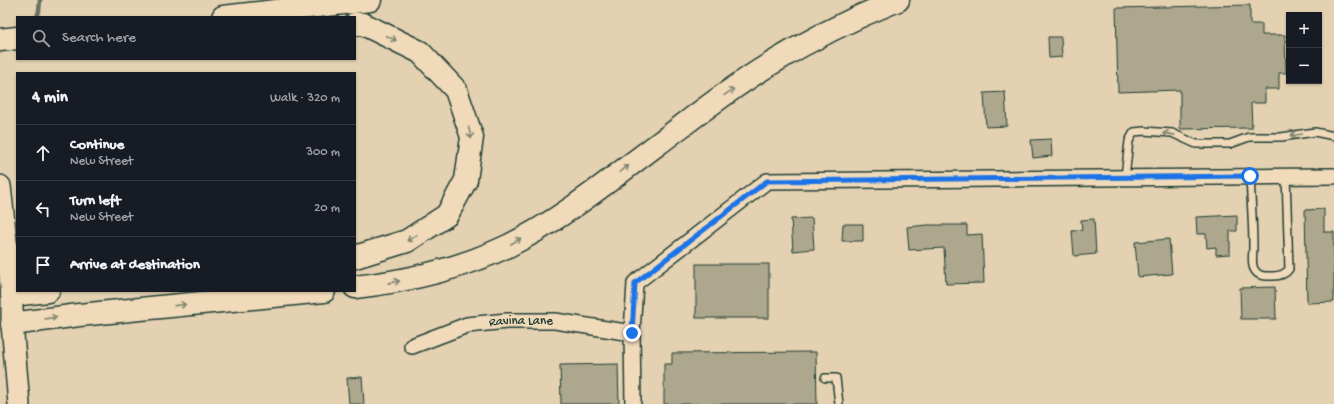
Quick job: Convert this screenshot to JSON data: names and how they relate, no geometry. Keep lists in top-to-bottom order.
{
  "streets": {
    "street": ["Ravina Lane"]
  },
  "page": {
    "map_buttons": ["+", "−"],
    "search": "Search here",
    "heading": ["4 min", "Walk · 320 m"],
    "list": [
      ["Continue", "New Street", "300 m"],
      ["Turn left", "New Street", "20 m"],
      "Arrive at destination"
    ]
  }
}
